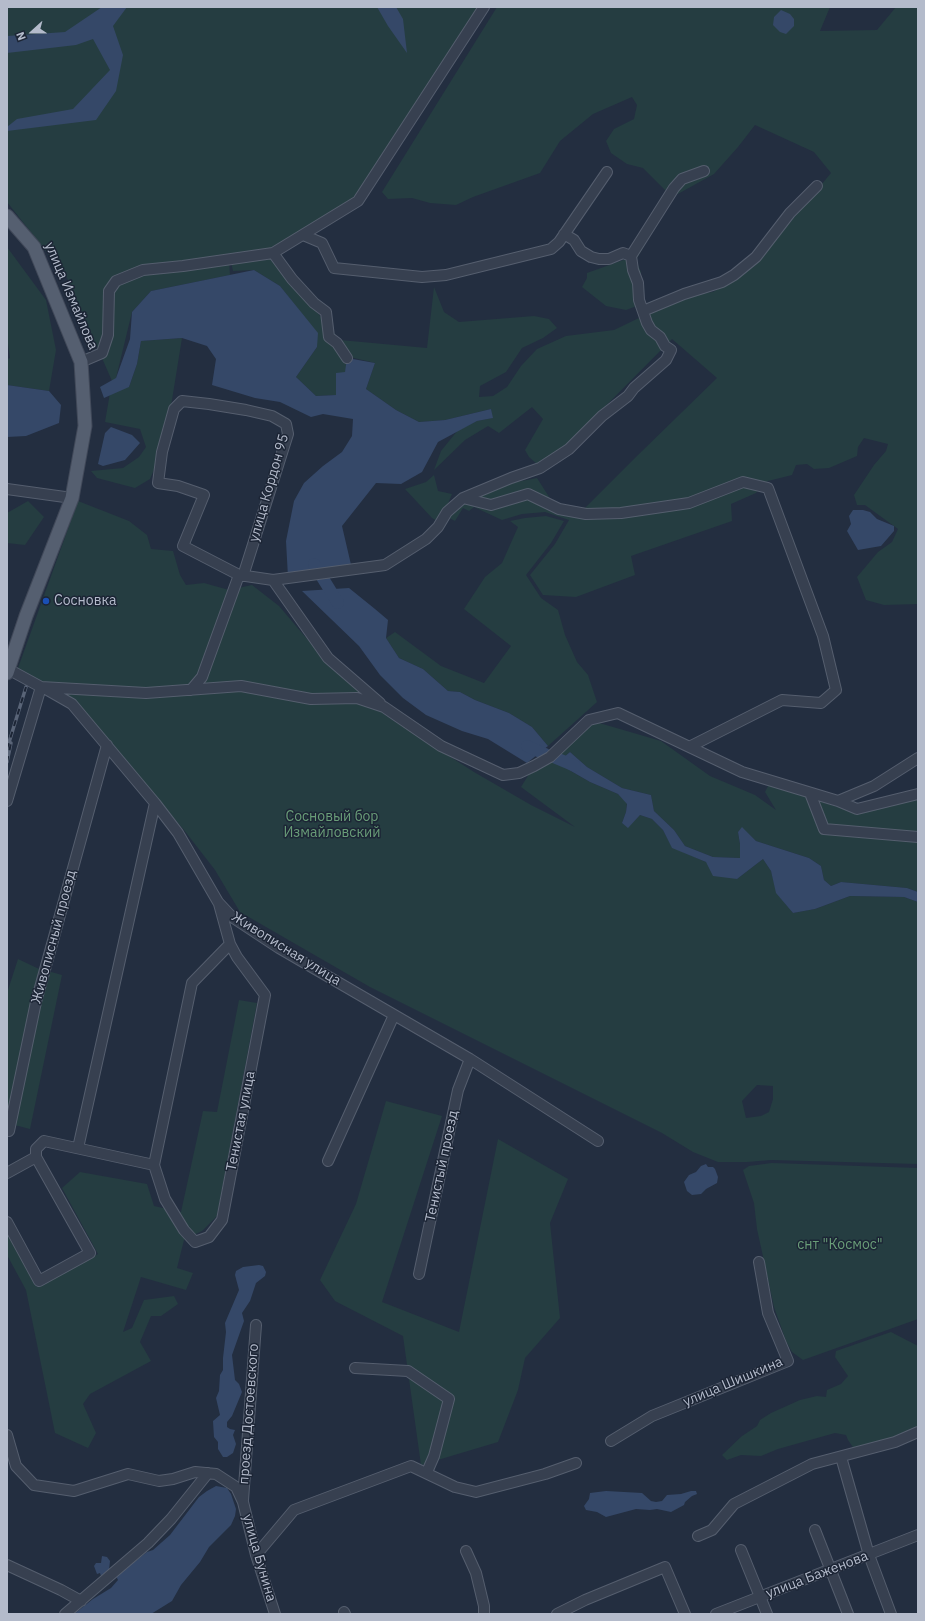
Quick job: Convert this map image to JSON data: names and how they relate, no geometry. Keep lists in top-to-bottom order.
{
  "streets": {
    "main road": ["улица Измайлова"],
    "street": [
      "улица Кордон 95",
      "Живописный проезд",
      "Живописная улица",
      "Тенистая улица",
      "Тенистый проезд",
      "улица Шишкина",
      "проезд Достоевского",
      "улица Бунина",
      "улица Баженова"
    ]
  },
  "crossings": [
    ["улица Измайлова", "Живописная улица"],
    ["Живописный проезд", "Живописная улица"],
    ["Живописная улица", "Тенистая улица"],
    ["Живописная улица", "Тенистый проезд"],
    ["проезд Достоевского", "улица Бунина"]
  ],
  "parks": ["Сосновый бор Измайловский", "снт \"Космос\""],
  "places": ["Сосновка"],
  "north": "left"
}
